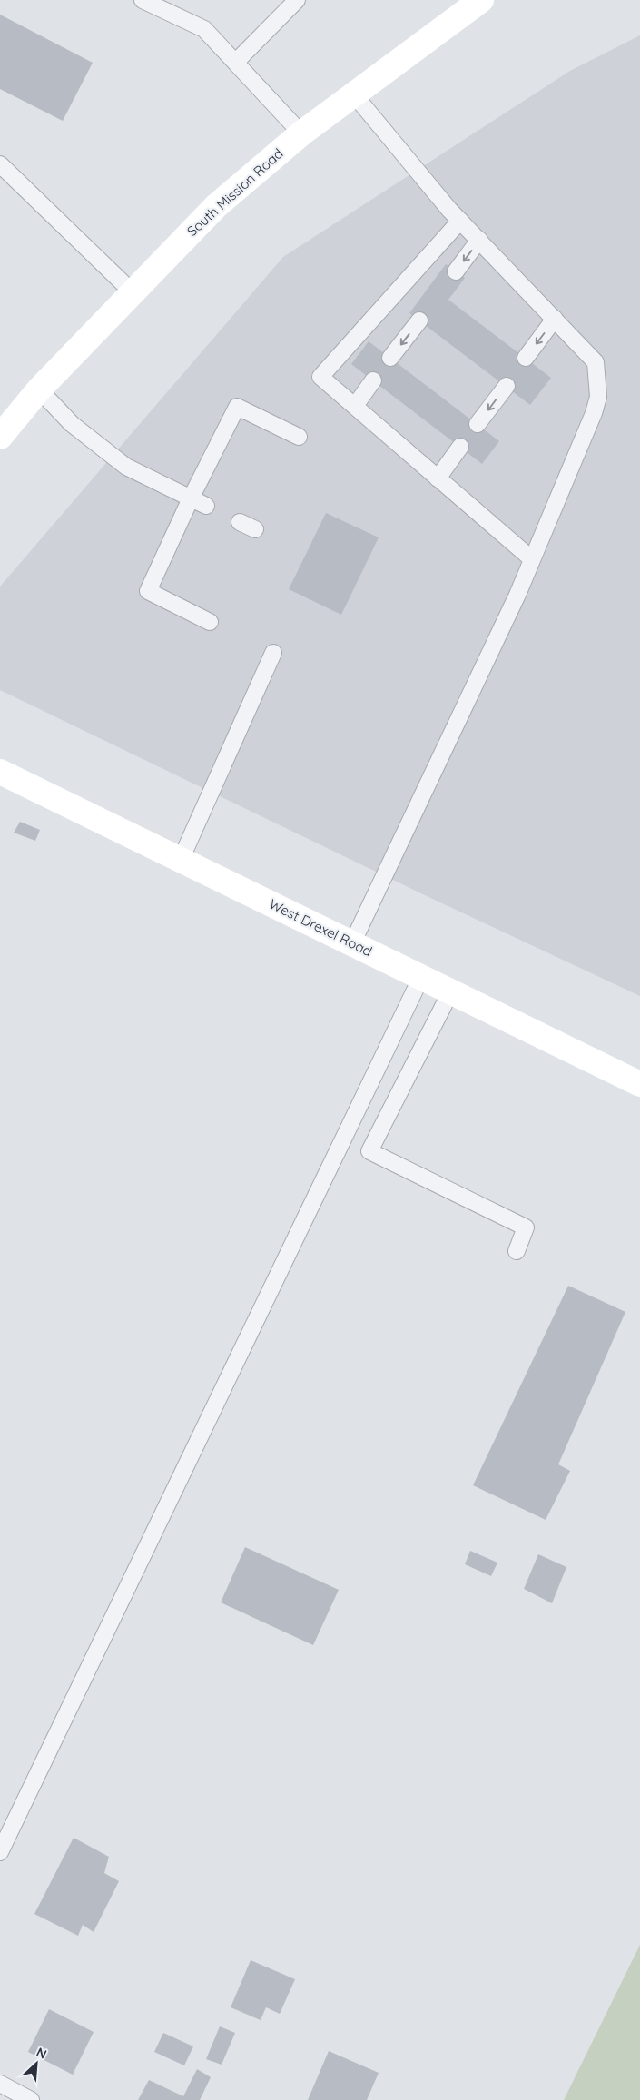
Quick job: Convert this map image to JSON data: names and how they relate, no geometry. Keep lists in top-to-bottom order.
{
  "streets": {
    "street": ["South Mission Road", "West Drexel Road"]
  },
  "north": "top right"
}
